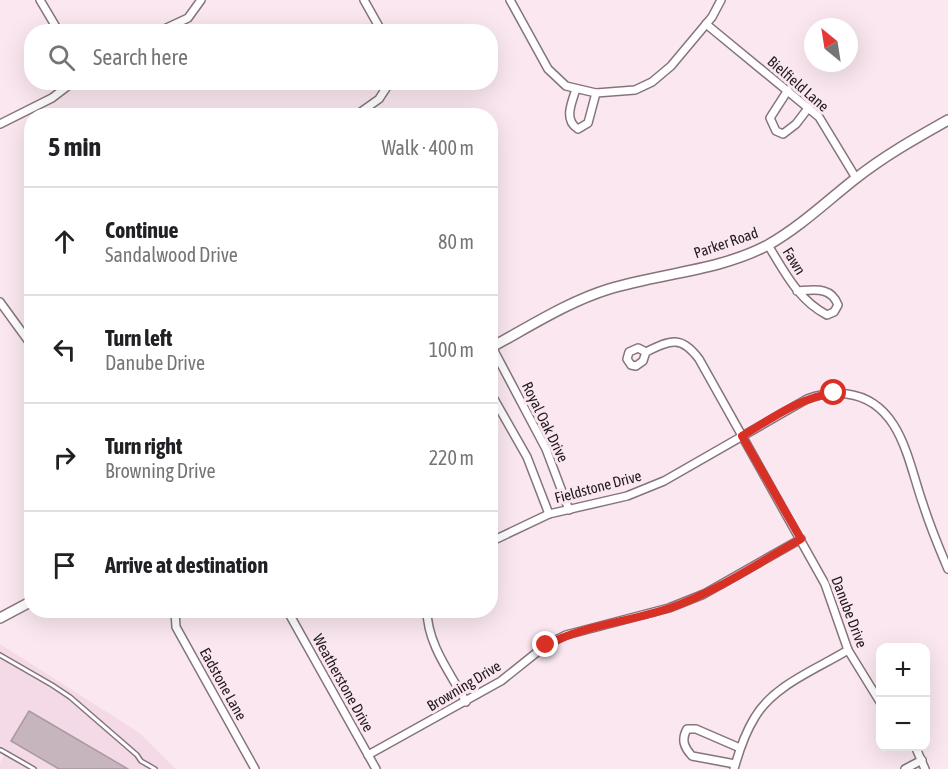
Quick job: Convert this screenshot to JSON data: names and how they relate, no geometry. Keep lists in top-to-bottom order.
{
  "streets": {
    "main road": ["Parker Road"],
    "street": [
      "Bielfield Lane",
      "Fawn",
      "Royal Oak Drive",
      "Fieldstone Drive",
      "Danube Drive",
      "Weatherstone Drive",
      "Eadstone Lane",
      "Browning Drive"
    ]
  },
  "crossings": [
    ["Bielfield Lane", "Parker Road"],
    ["Parker Road", "Fawn"],
    ["Royal Oak Drive", "Fieldstone Drive"],
    ["Fieldstone Drive", "Danube Drive"],
    ["Danube Drive", "Browning Drive"],
    ["Weatherstone Drive", "Browning Drive"]
  ],
  "north": "top left",
  "page": {
    "search": "Search here",
    "heading": ["5 min", "Walk · 400 m"],
    "list": [
      ["Continue", "Sandalwood Drive", "80 m"],
      ["Turn left", "Danube Drive", "100 m"],
      ["Turn right", "Browning Drive", "220 m"],
      "Arrive at destination"
    ],
    "map_buttons": ["+", "−"]
  }
}
